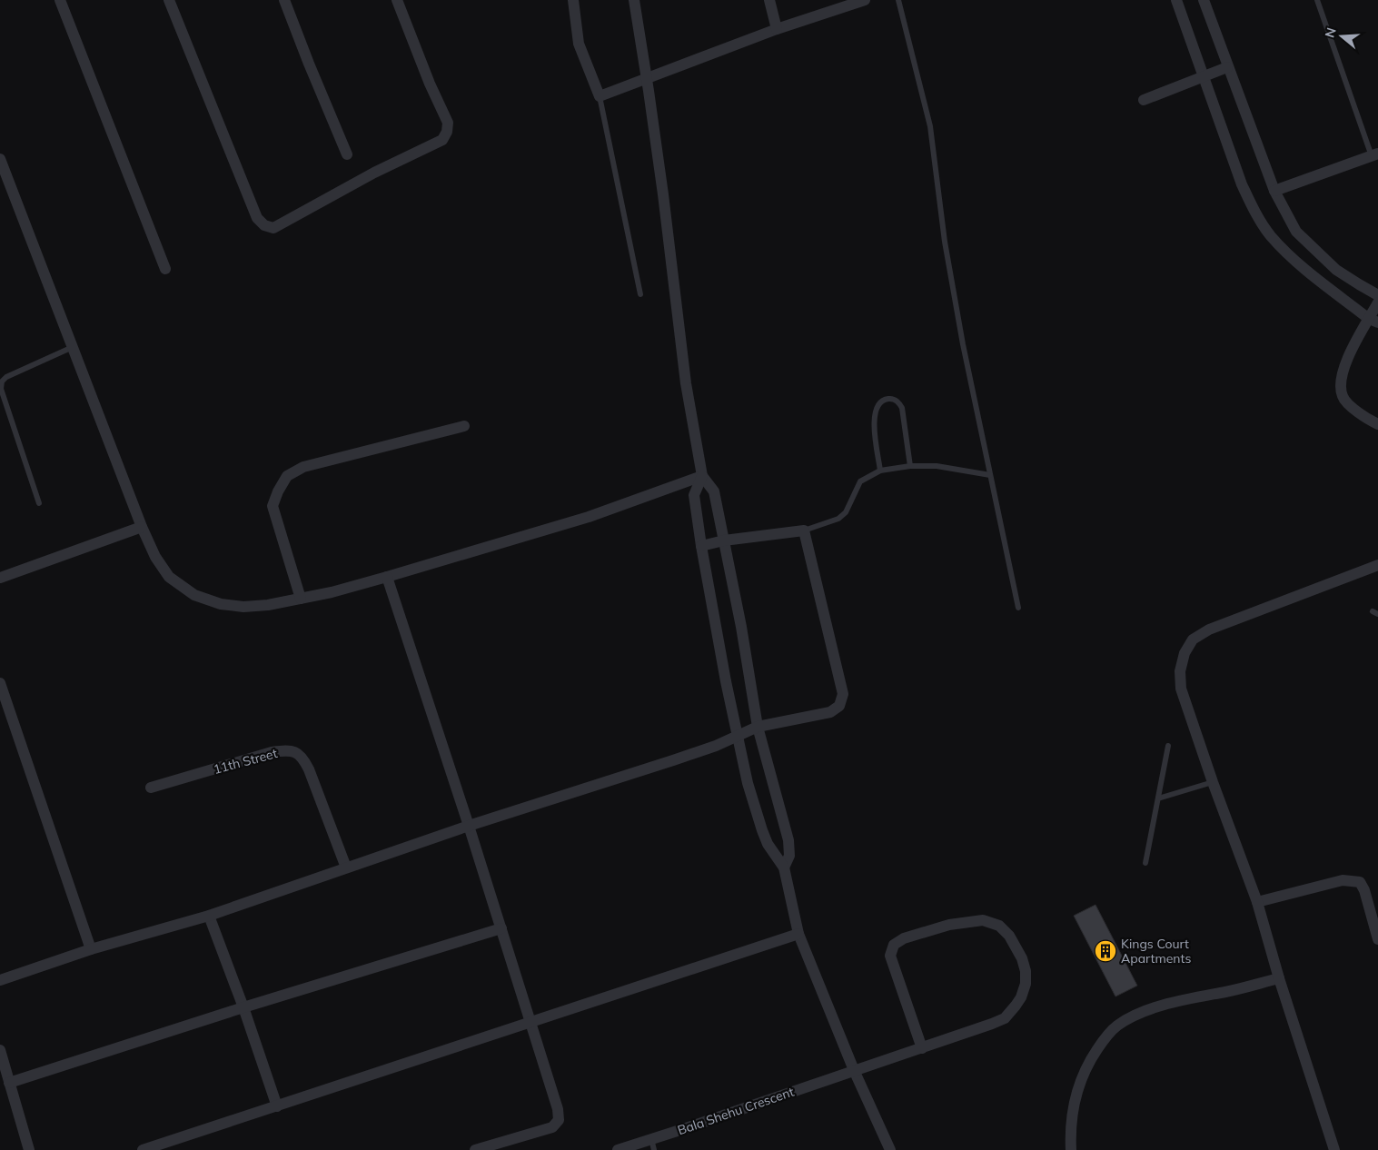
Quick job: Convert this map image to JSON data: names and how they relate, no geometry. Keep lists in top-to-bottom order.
{
  "streets": {
    "street": ["11th Street", "Bala Shehu Crescent"]
  },
  "places": {
    "building": ["Kings Court Apartments"]
  },
  "north": "left"
}
